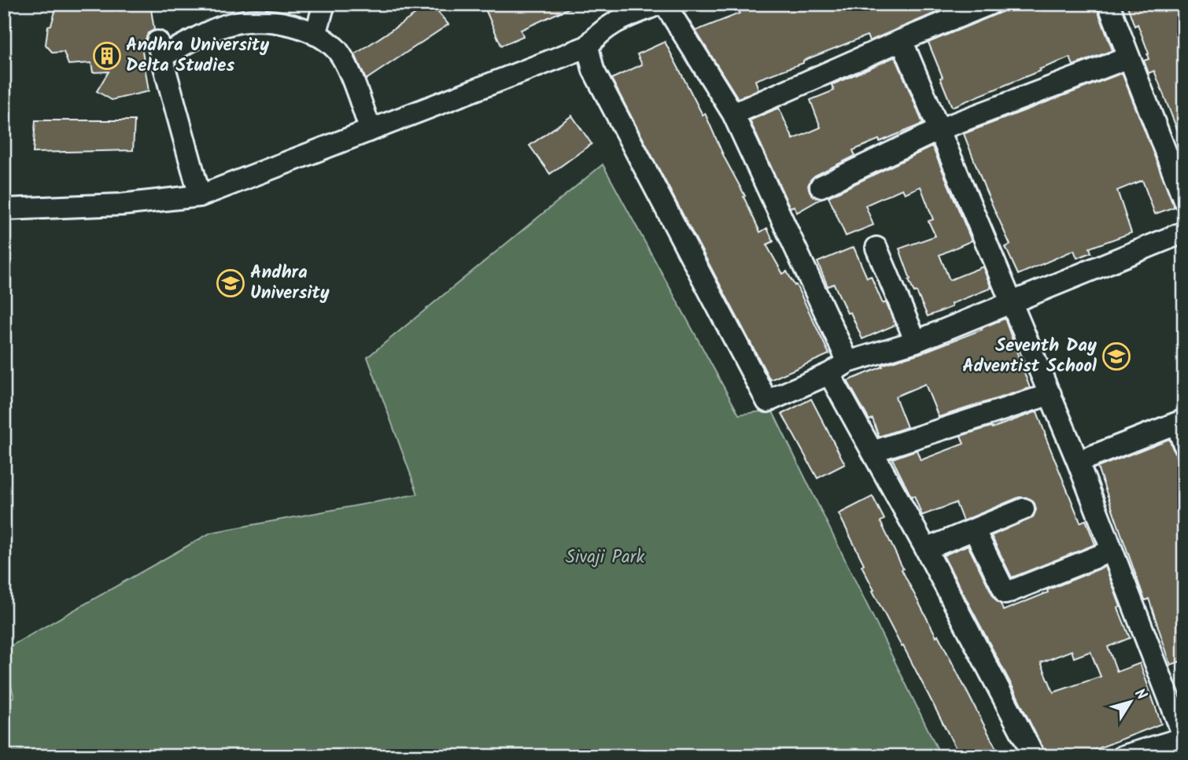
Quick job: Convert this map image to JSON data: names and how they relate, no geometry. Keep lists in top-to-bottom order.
{
  "parks": ["Sivaji Park"],
  "places": {
    "building": ["Andhra University Delta Studies"],
    "school or university": ["Andhra University", "Seventh Day Adventist School"]
  },
  "north": "top right"
}
